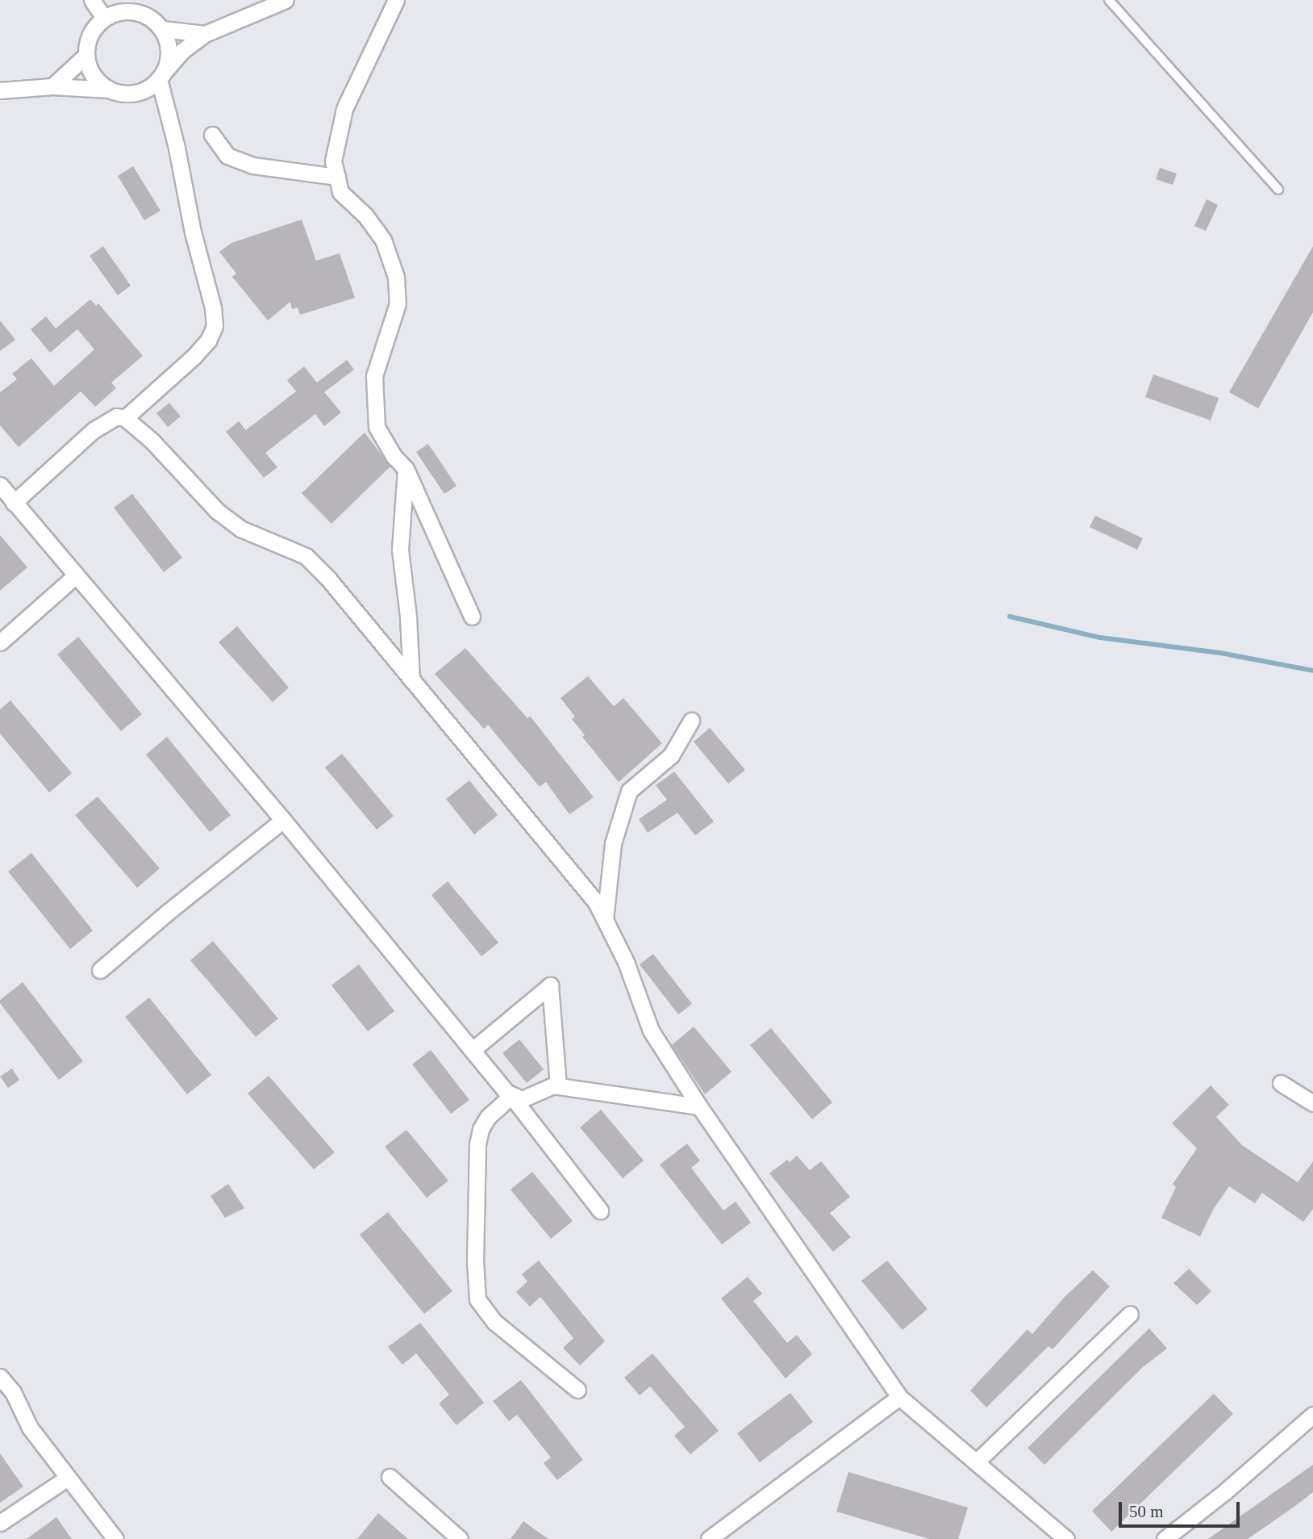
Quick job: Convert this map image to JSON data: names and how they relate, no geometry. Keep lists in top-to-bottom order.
{
  "scale_bar": "50 m"
}
